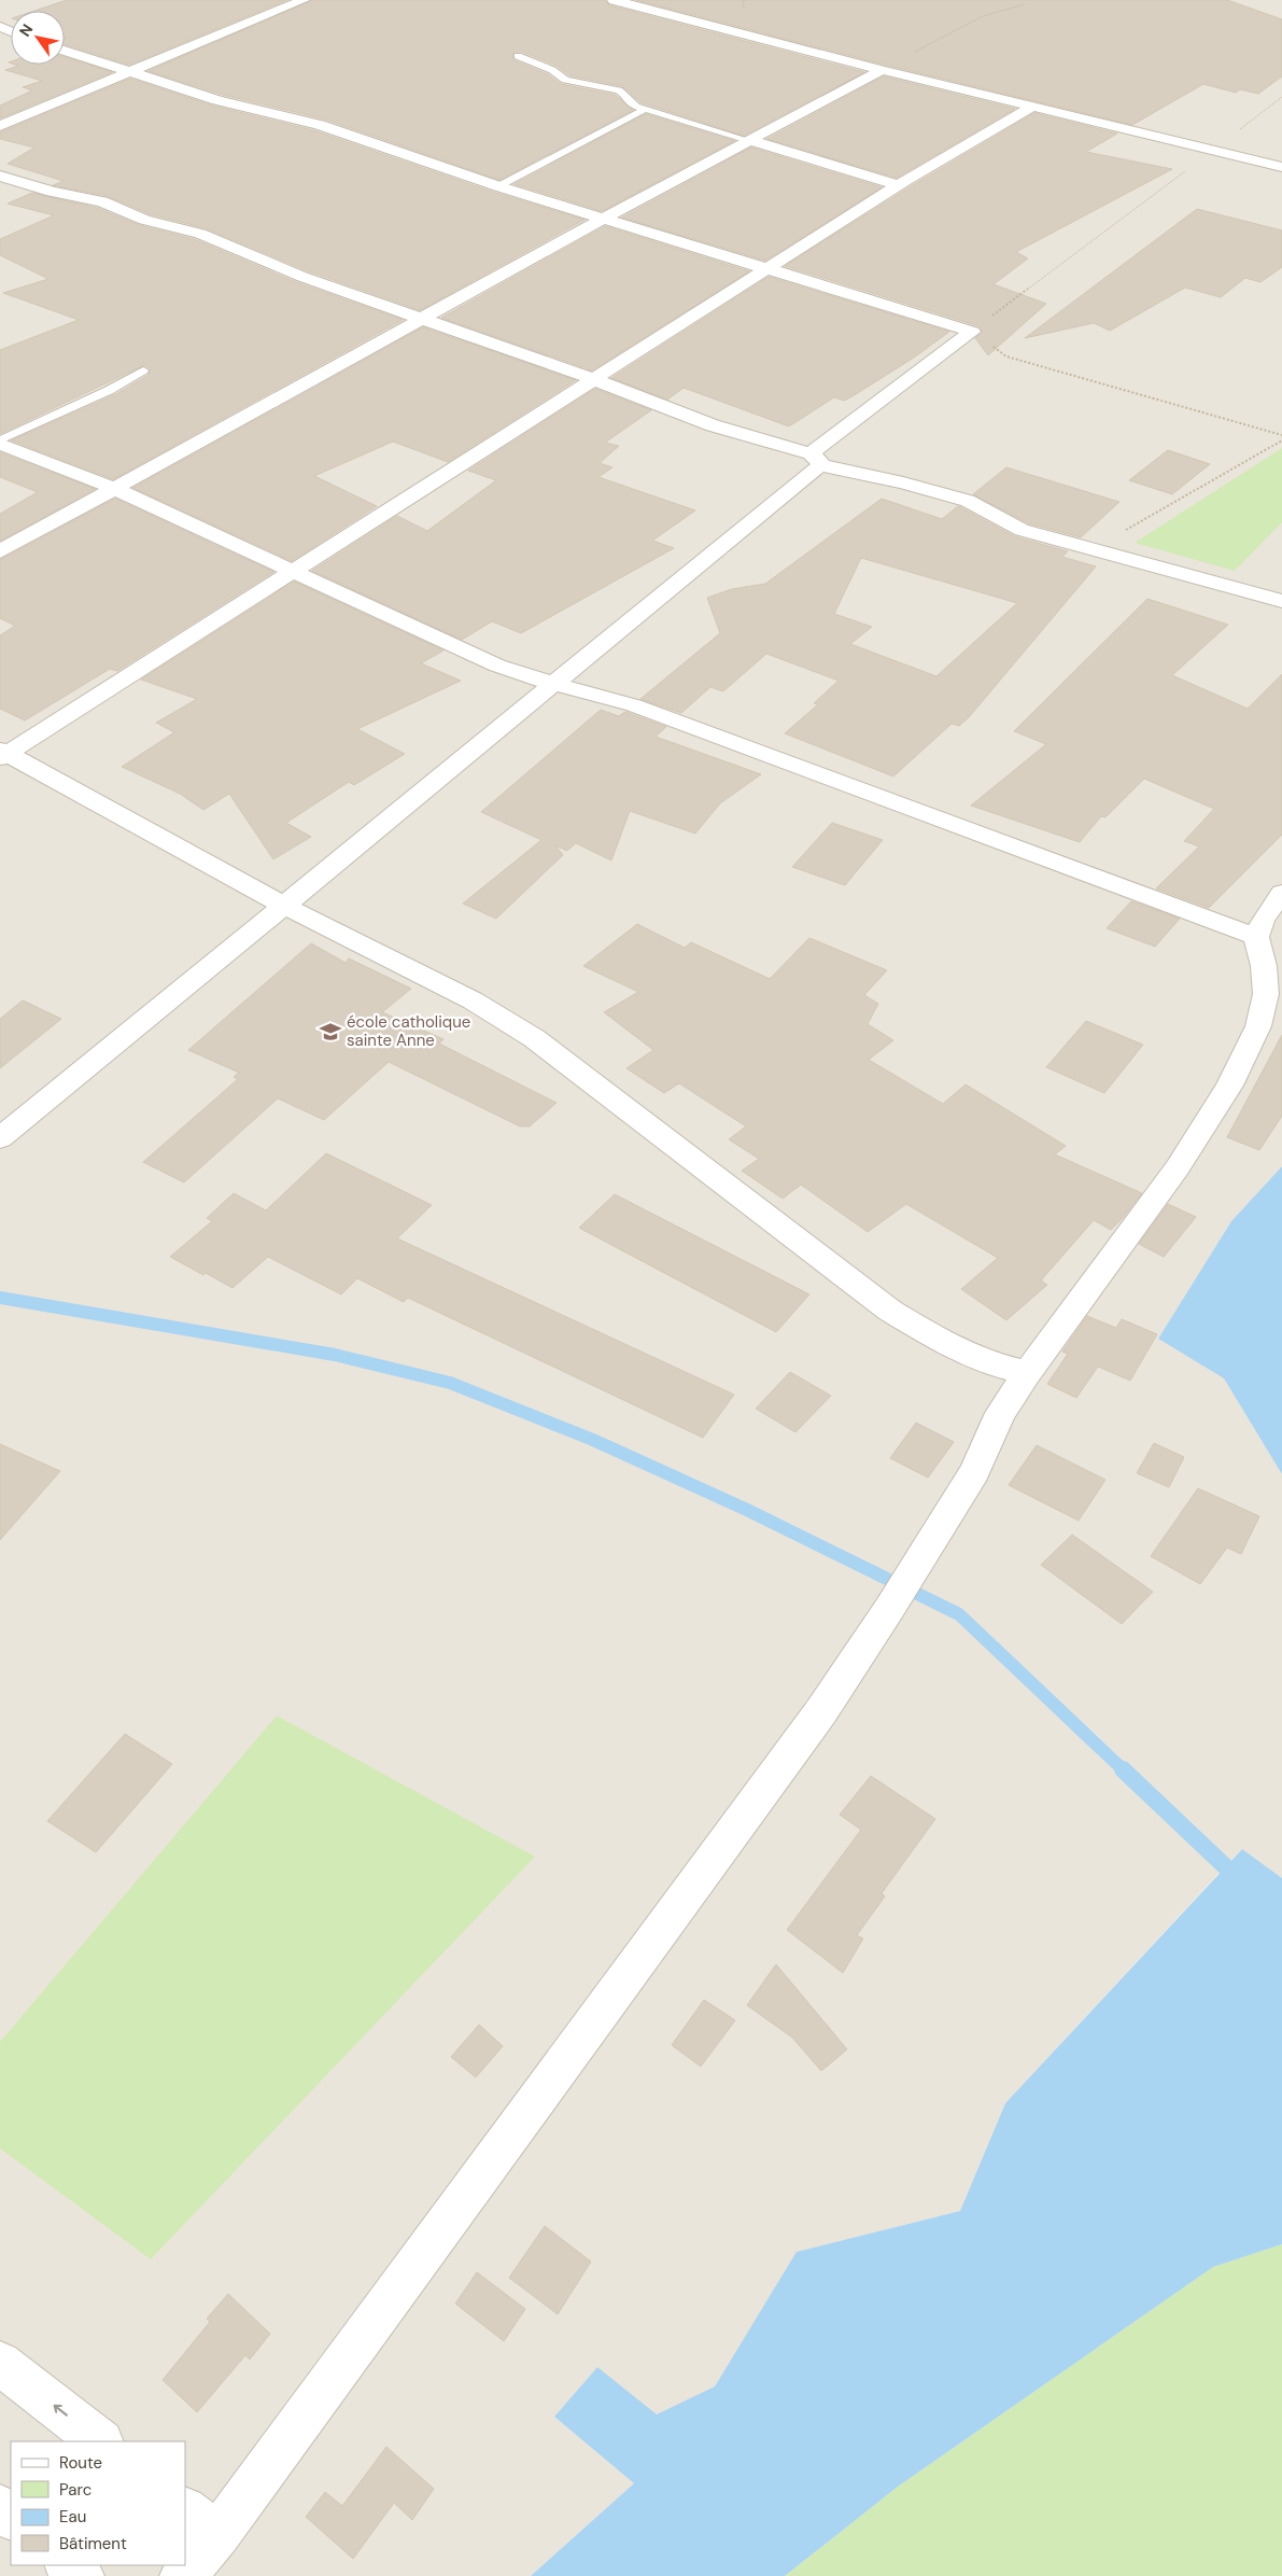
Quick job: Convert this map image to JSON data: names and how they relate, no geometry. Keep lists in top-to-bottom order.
{
  "places": {
    "school or university": ["école catholique sainte Anne"]
  },
  "legend": [
    "Route",
    "Parc",
    "Eau",
    "Bâtiment"
  ],
  "north": "top left"
}
